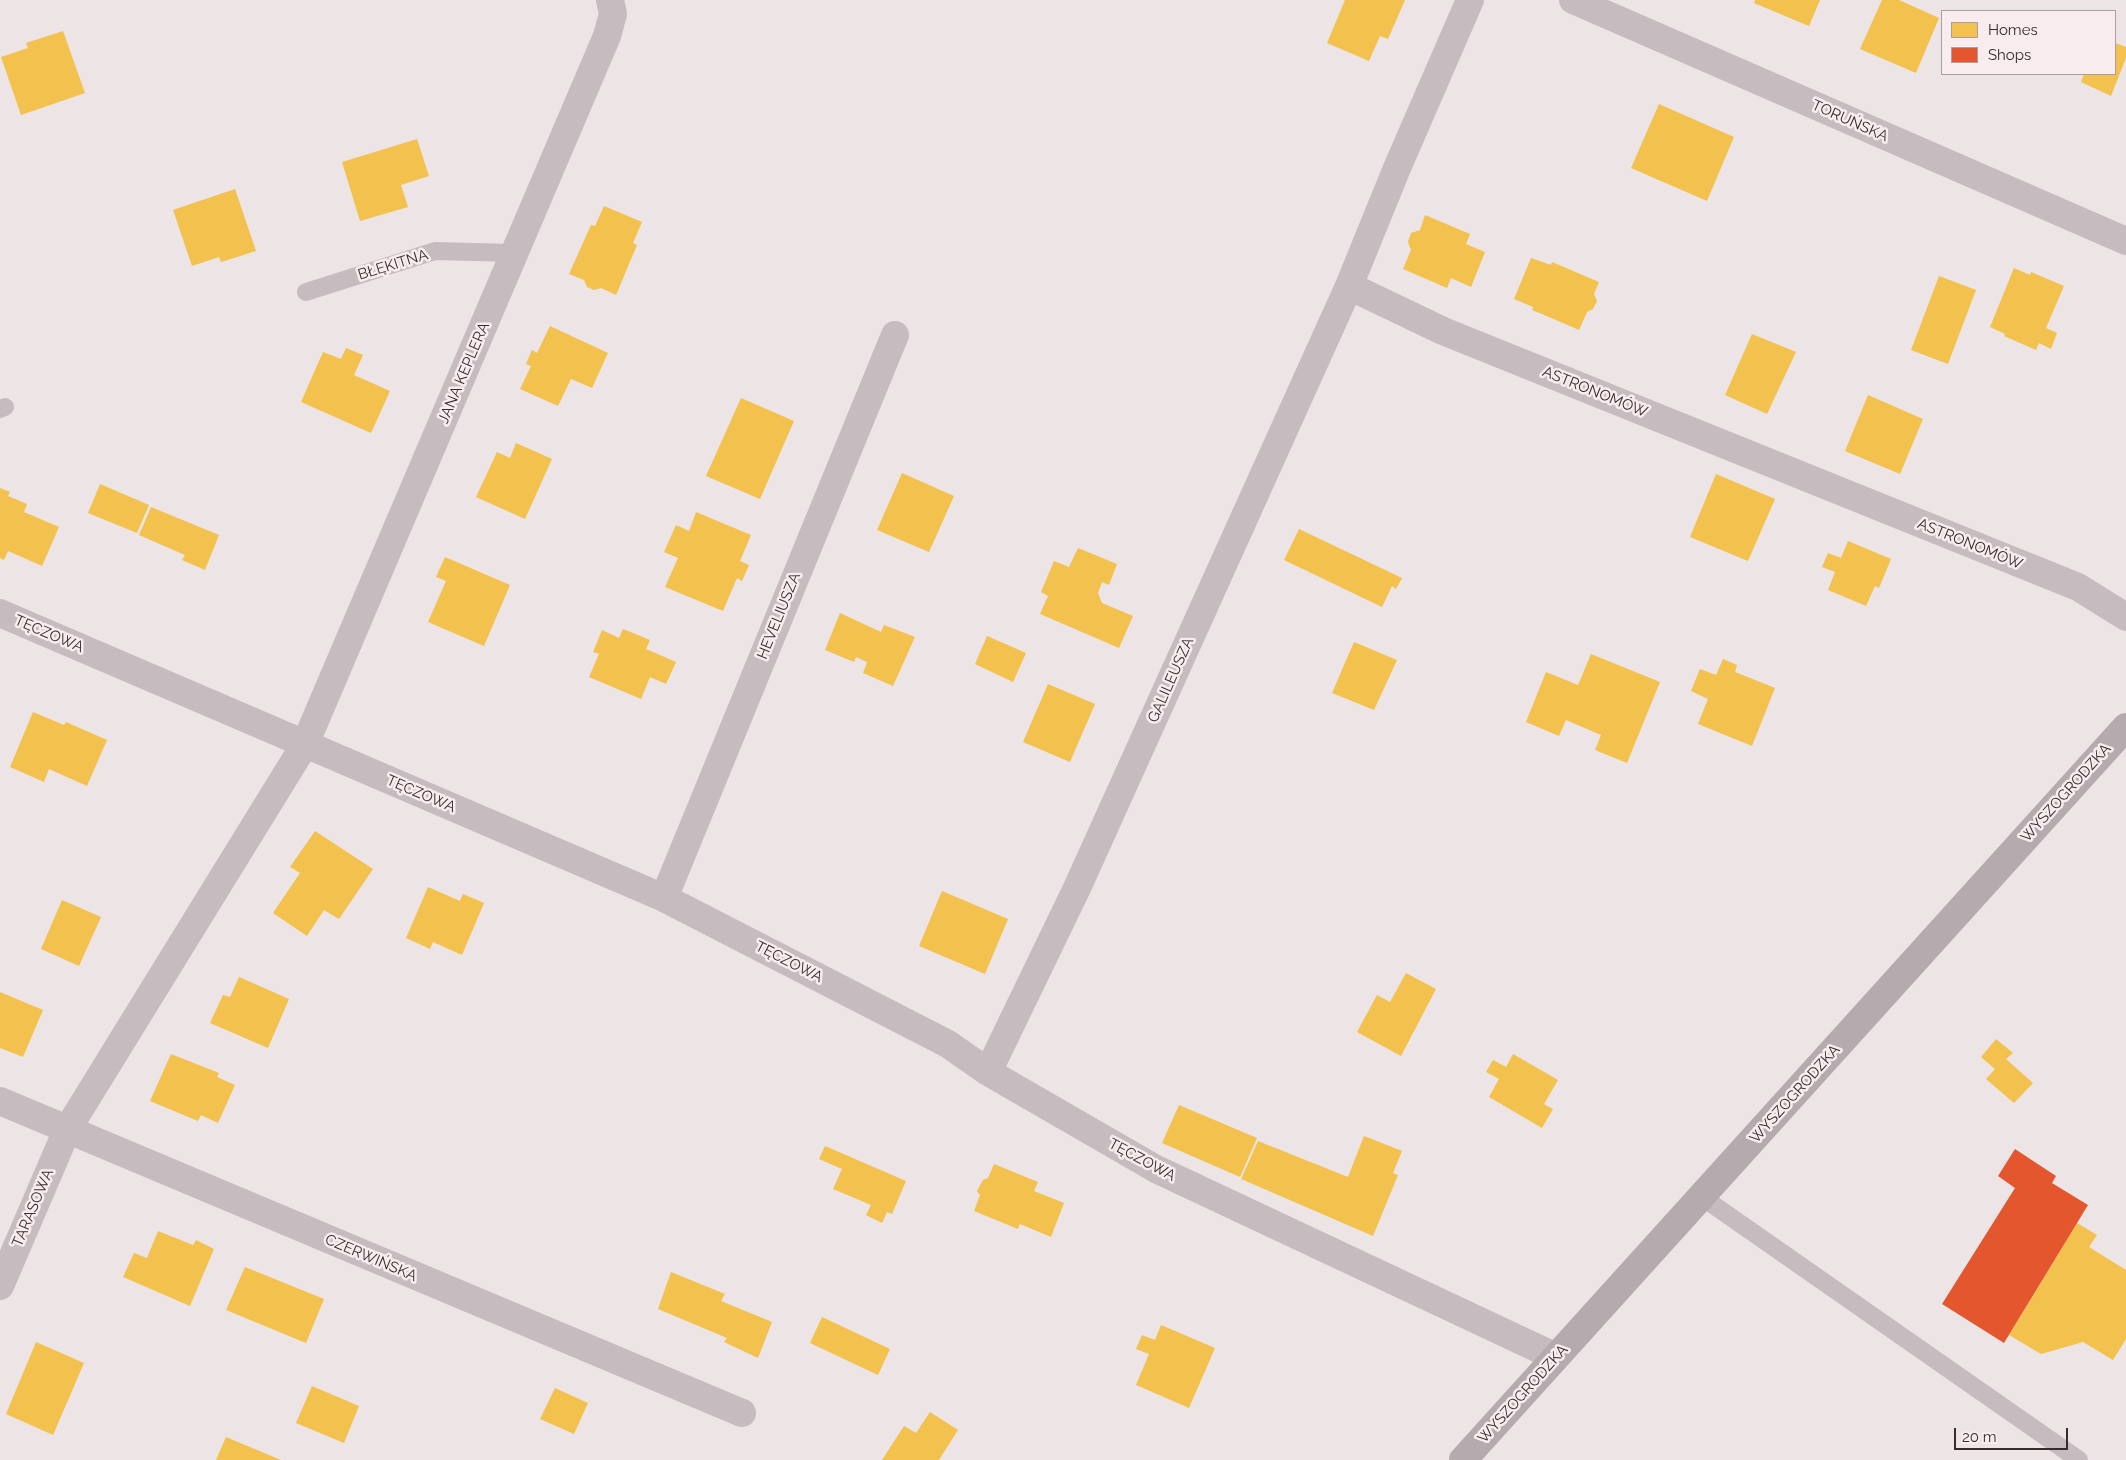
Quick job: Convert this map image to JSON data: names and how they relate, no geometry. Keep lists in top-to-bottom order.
{
  "streets": {
    "main road": ["WYSZOGRODZKA"],
    "street": [
      "TORUŃSKA",
      "JANA KEPLERA",
      "ASTRONOMÓW",
      "HEVELIUSZA",
      "TĘCZOWA",
      "GALILEUSZA",
      "TARASOWA",
      "CZERWIŃSKA"
    ],
    "lane": ["BŁĘKITNA"]
  },
  "crossings": [
    ["BŁĘKITNA", "JANA KEPLERA"],
    ["JANA KEPLERA", "TĘCZOWA"],
    ["JANA KEPLERA", "TARASOWA"],
    ["JANA KEPLERA", "CZERWIŃSKA"],
    ["ASTRONOMÓW", "GALILEUSZA"],
    ["HEVELIUSZA", "TĘCZOWA"],
    ["TĘCZOWA", "GALILEUSZA"],
    ["TĘCZOWA", "WYSZOGRODZKA"],
    ["TARASOWA", "CZERWIŃSKA"]
  ],
  "legend": ["Homes", "Shops"],
  "scale_bar": "20 m"
}
